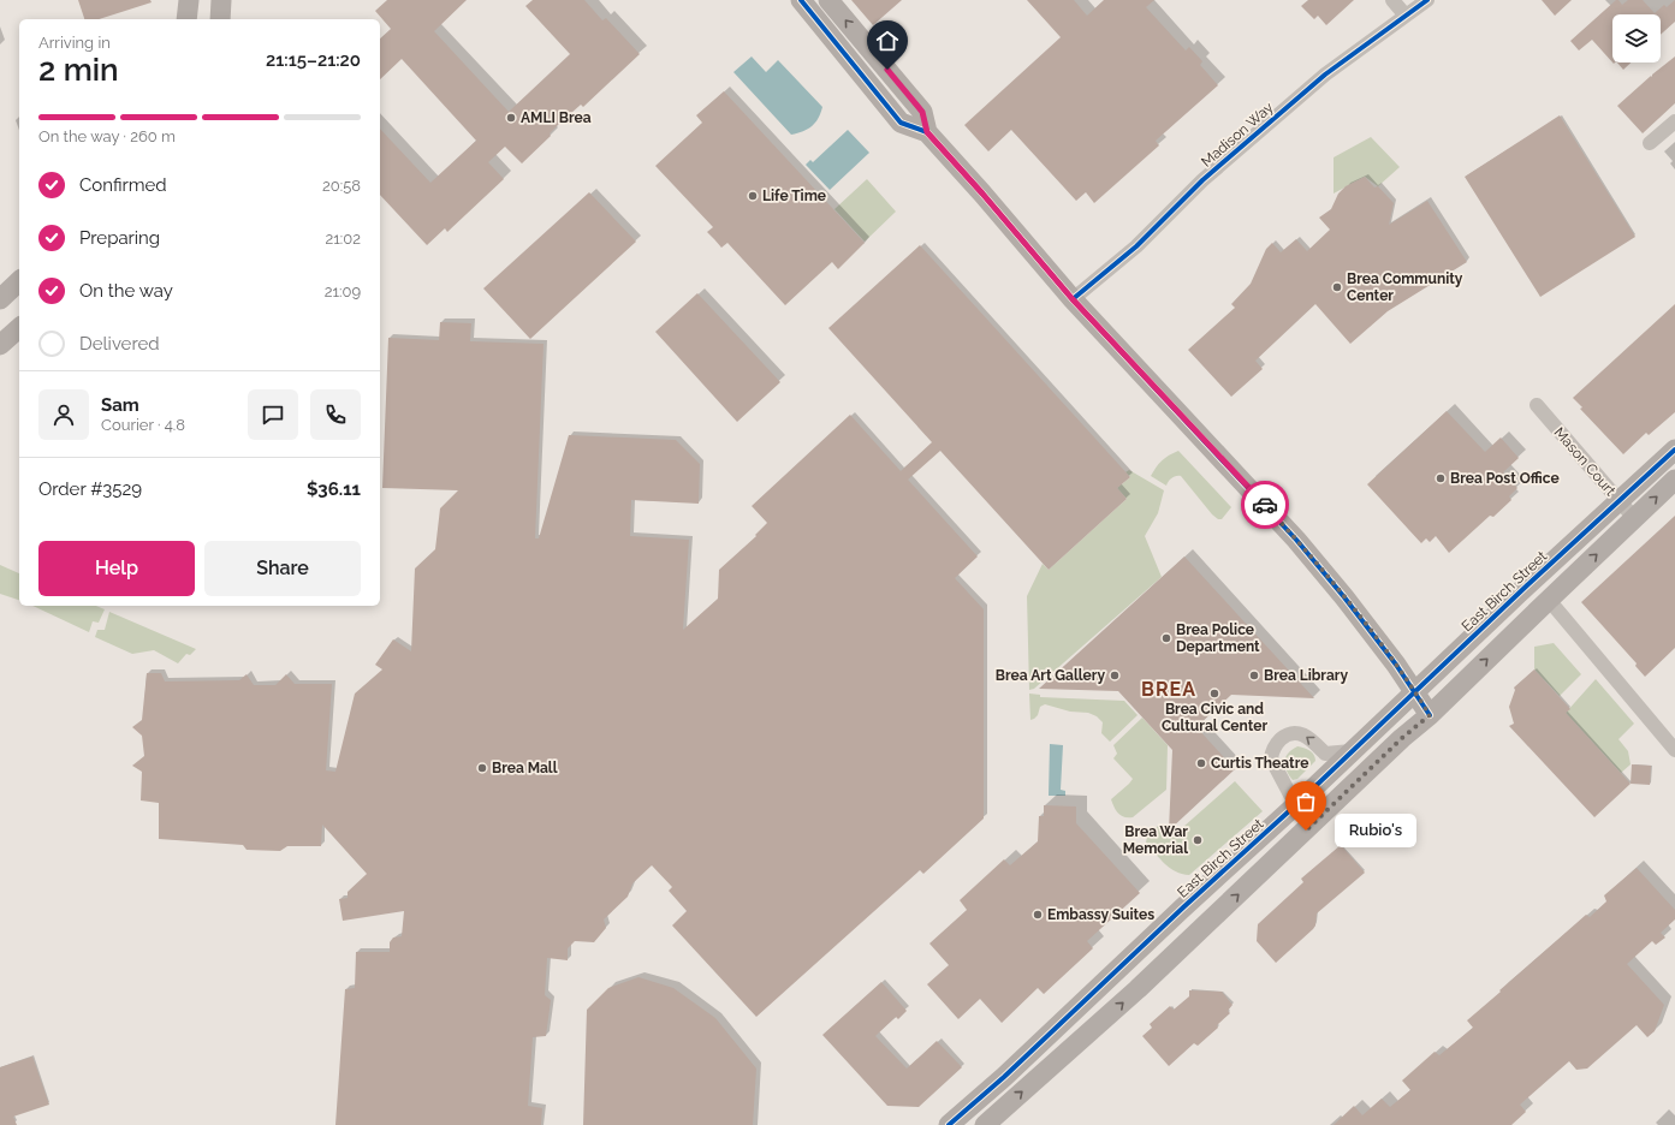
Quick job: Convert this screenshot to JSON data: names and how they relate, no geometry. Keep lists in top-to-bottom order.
{
  "streets": {
    "street": ["Madison Way", "Mason Court", "East Birch Street"]
  },
  "crossings": [
    ["Mason Court", "East Birch Street"]
  ],
  "districts": ["BREA"],
  "places": [
    "AMLI Brea",
    "Life Time",
    "Brea Community Center",
    "Brea Post Office",
    "Brea Police Department",
    "Brea Art Gallery",
    "Brea Library",
    "Brea Civic and Cultural Center",
    "Curtis Theatre",
    "Brea Mall",
    "Rubio's",
    "Brea War Memorial",
    "Embassy Suites"
  ],
  "page": {
    "heading": ["2 min", "Arriving in", "21:15–21:20"],
    "panel": [
      "Sam",
      "Courier · 4.8",
      "Order #3529",
      "$36.11"
    ],
    "bar": "On the way · 260 m",
    "list": [
      ["Confirmed", "20:58"],
      ["Preparing", "21:02"],
      ["On the way", "21:09"],
      "Delivered"
    ],
    "buttons": ["Help", "Share"],
    "bubble": "Rubio's"
  }
}
